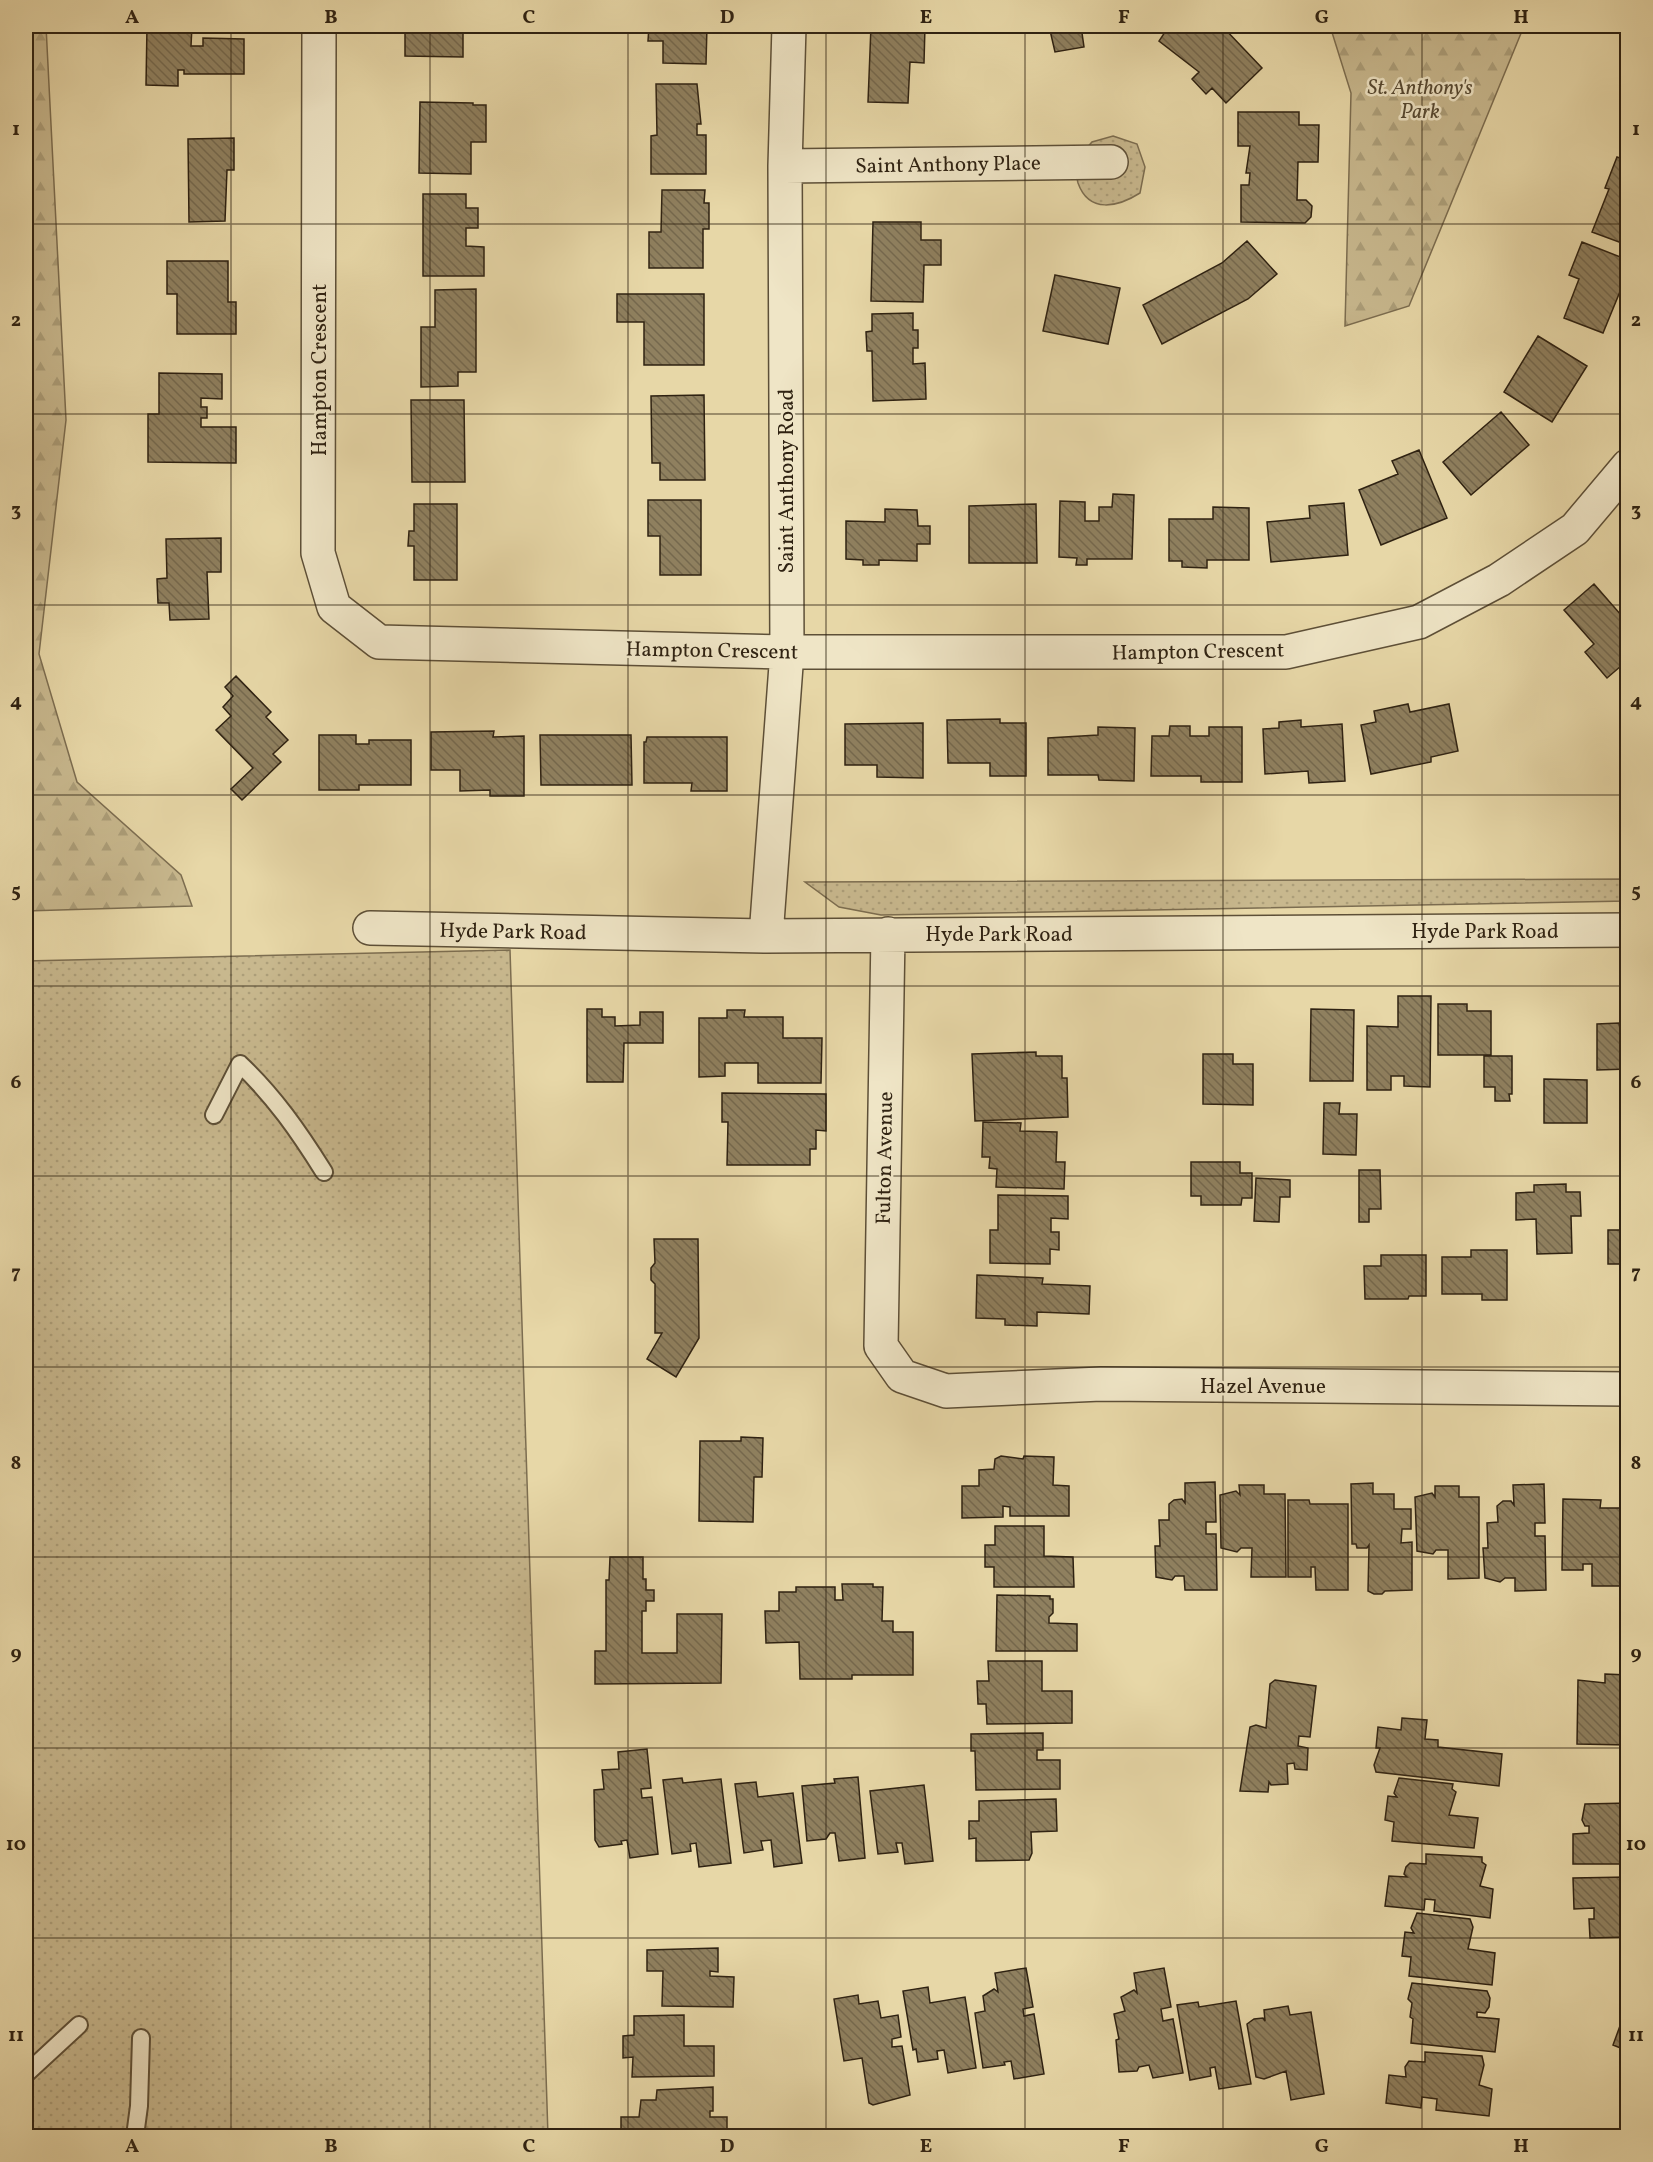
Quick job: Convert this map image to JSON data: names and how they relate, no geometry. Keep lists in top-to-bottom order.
{
  "streets": {
    "street": [
      "Saint Anthony Place",
      "Hampton Crescent",
      "Saint Anthony Road",
      "Hyde Park Road",
      "Fulton Avenue",
      "Hazel Avenue"
    ]
  },
  "crossings": [
    ["Saint Anthony Place", "Saint Anthony Road"],
    ["Hampton Crescent", "Saint Anthony Road"],
    ["Saint Anthony Road", "Hyde Park Road"],
    ["Hyde Park Road", "Fulton Avenue"],
    ["Fulton Avenue", "Hazel Avenue"]
  ],
  "parks": ["St. Anthony's Park"],
  "grid": {
    "columns": [
      "A",
      "B",
      "C",
      "D",
      "E",
      "F",
      "G",
      "H"
    ],
    "rows": [
      "1",
      "2",
      "3",
      "4",
      "5",
      "6",
      "7",
      "8",
      "9",
      "10",
      "11"
    ]
  }
}
